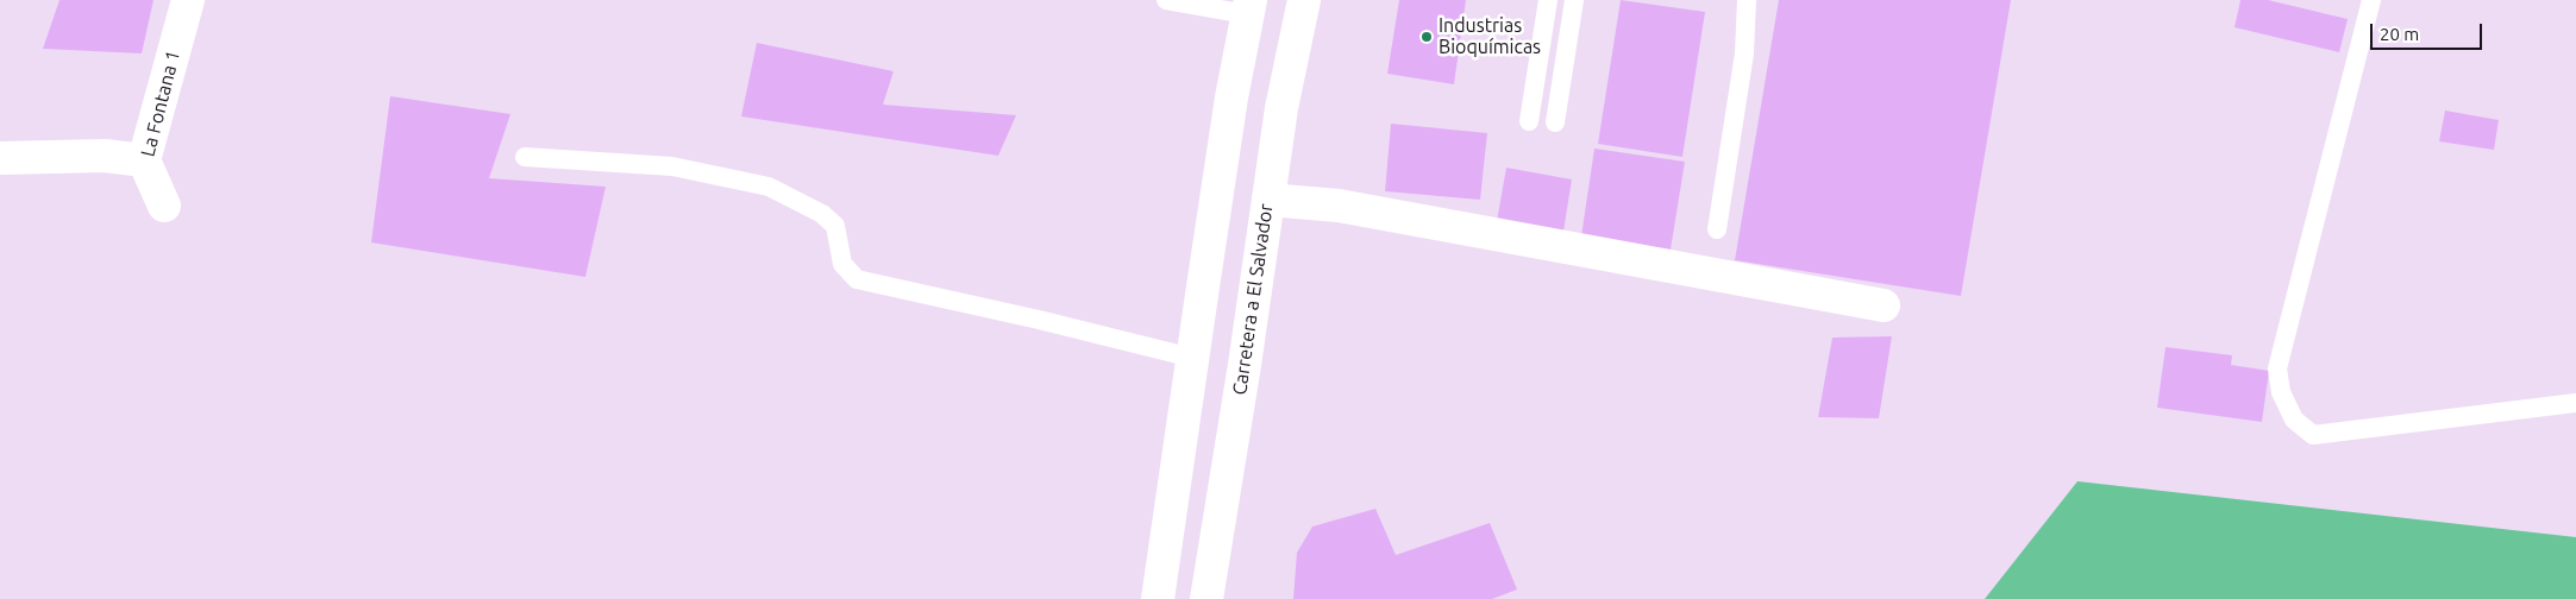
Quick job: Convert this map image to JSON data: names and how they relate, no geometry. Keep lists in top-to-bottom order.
{
  "streets": {
    "main road": ["La Fontana 1", "Carretera a El Salvador"]
  },
  "places": ["Industrias Bioquímicas"],
  "scale_bar": "20 m"
}
